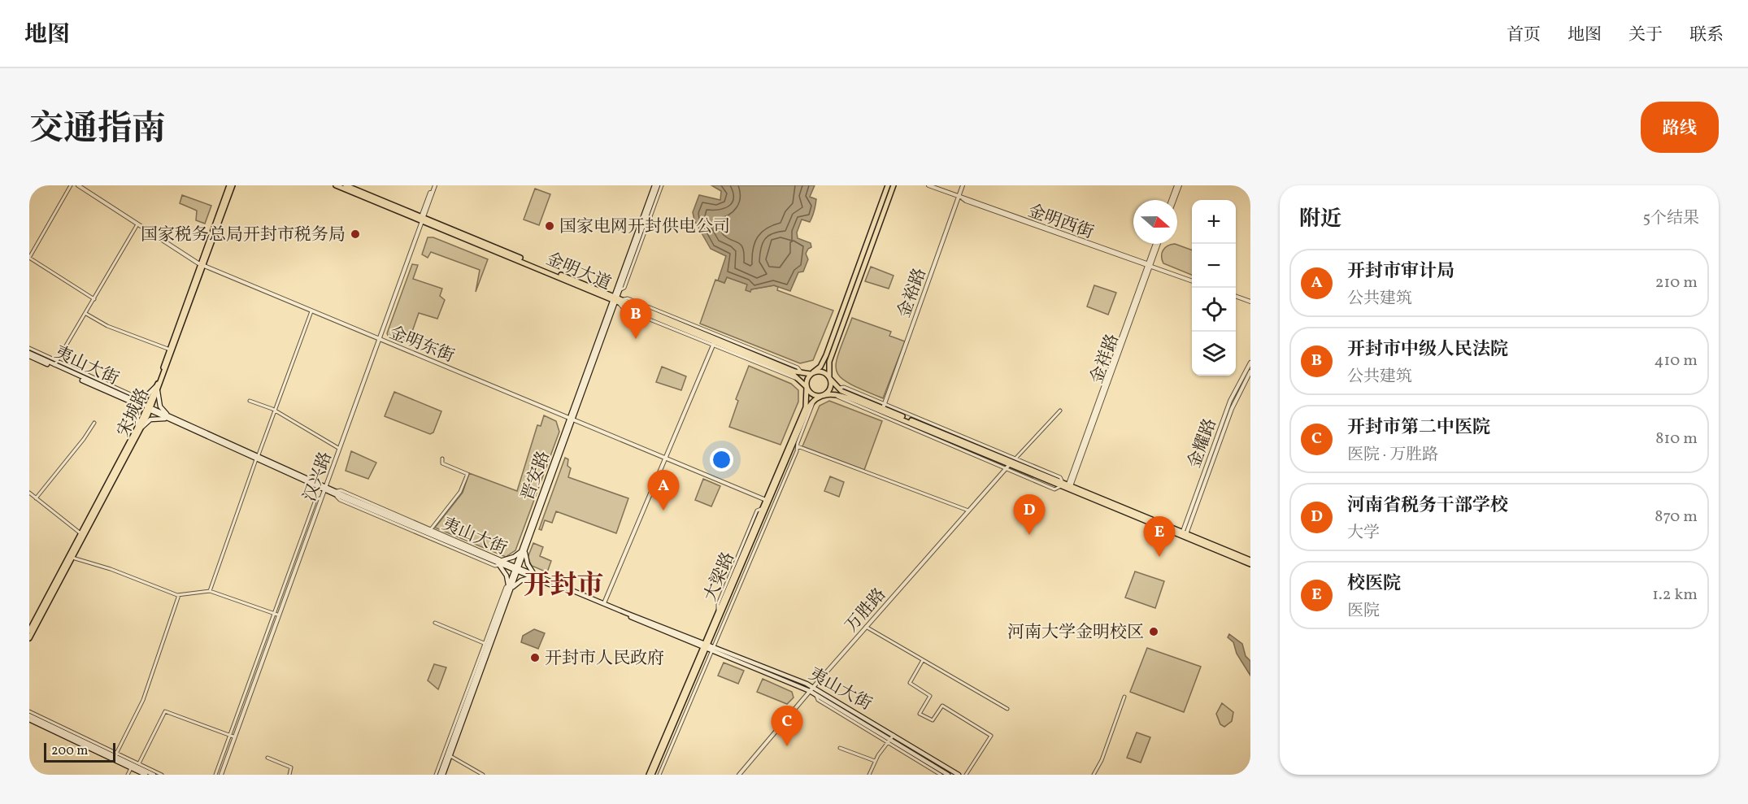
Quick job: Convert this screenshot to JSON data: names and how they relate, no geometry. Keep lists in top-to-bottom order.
{
  "streets": {
    "main road": [
      "金明大道",
      "夷山大街",
      "宋城路",
      "晋安路",
      "大梁路"
    ],
    "street": [
      "金明西街",
      "金裕路",
      "金明东街",
      "金祥路",
      "金耀路",
      "汉兴路",
      "万胜路"
    ]
  },
  "crossings": [
    ["金明西街", "金裕路"],
    ["金明西街", "金祥路"],
    ["金明大道", "晋安路"],
    ["金明大道", "汉兴路"],
    ["金明大道", "大梁路"],
    ["金明东街", "宋城路"],
    ["金明东街", "晋安路"],
    ["金明东街", "汉兴路"],
    ["金明东街", "大梁路"],
    ["夷山大街", "宋城路"],
    ["夷山大街", "晋安路"],
    ["夷山大街", "汉兴路"],
    ["夷山大街", "大梁路"],
    ["夷山大街", "万胜路"]
  ],
  "districts": ["开封市"],
  "places": [
    "国家电网开封供电公司",
    "国家税务总局开封市税务局",
    "河南大学金明校区",
    "开封市人民政府"
  ],
  "scale_bar": "200 m",
  "north": "right",
  "page": {
    "header": "地图",
    "nav": [
      "首页",
      "地图",
      "关于",
      "联系"
    ],
    "title": "交通指南",
    "buttons": "路线",
    "heading": ["附近", "5个结果"],
    "map_buttons": ["+", "−"],
    "list": [
      {
        "mark": "A",
        "name": "开封市审计局",
        "note": "公共建筑",
        "value": "210 m"
      },
      {
        "mark": "B",
        "name": "开封市中级人民法院",
        "note": "公共建筑",
        "value": "410 m"
      },
      {
        "mark": "C",
        "name": "开封市第二中医院",
        "note": "医院 · 万胜路",
        "value": "810 m"
      },
      {
        "mark": "D",
        "name": "河南省税务干部学校",
        "note": "大学",
        "value": "870 m"
      },
      {
        "mark": "E",
        "name": "校医院",
        "note": "医院",
        "value": "1.2 km"
      }
    ],
    "pins": [
      "B",
      "A",
      "D",
      "E",
      "C"
    ],
    "scale": "200 m"
  }
}
